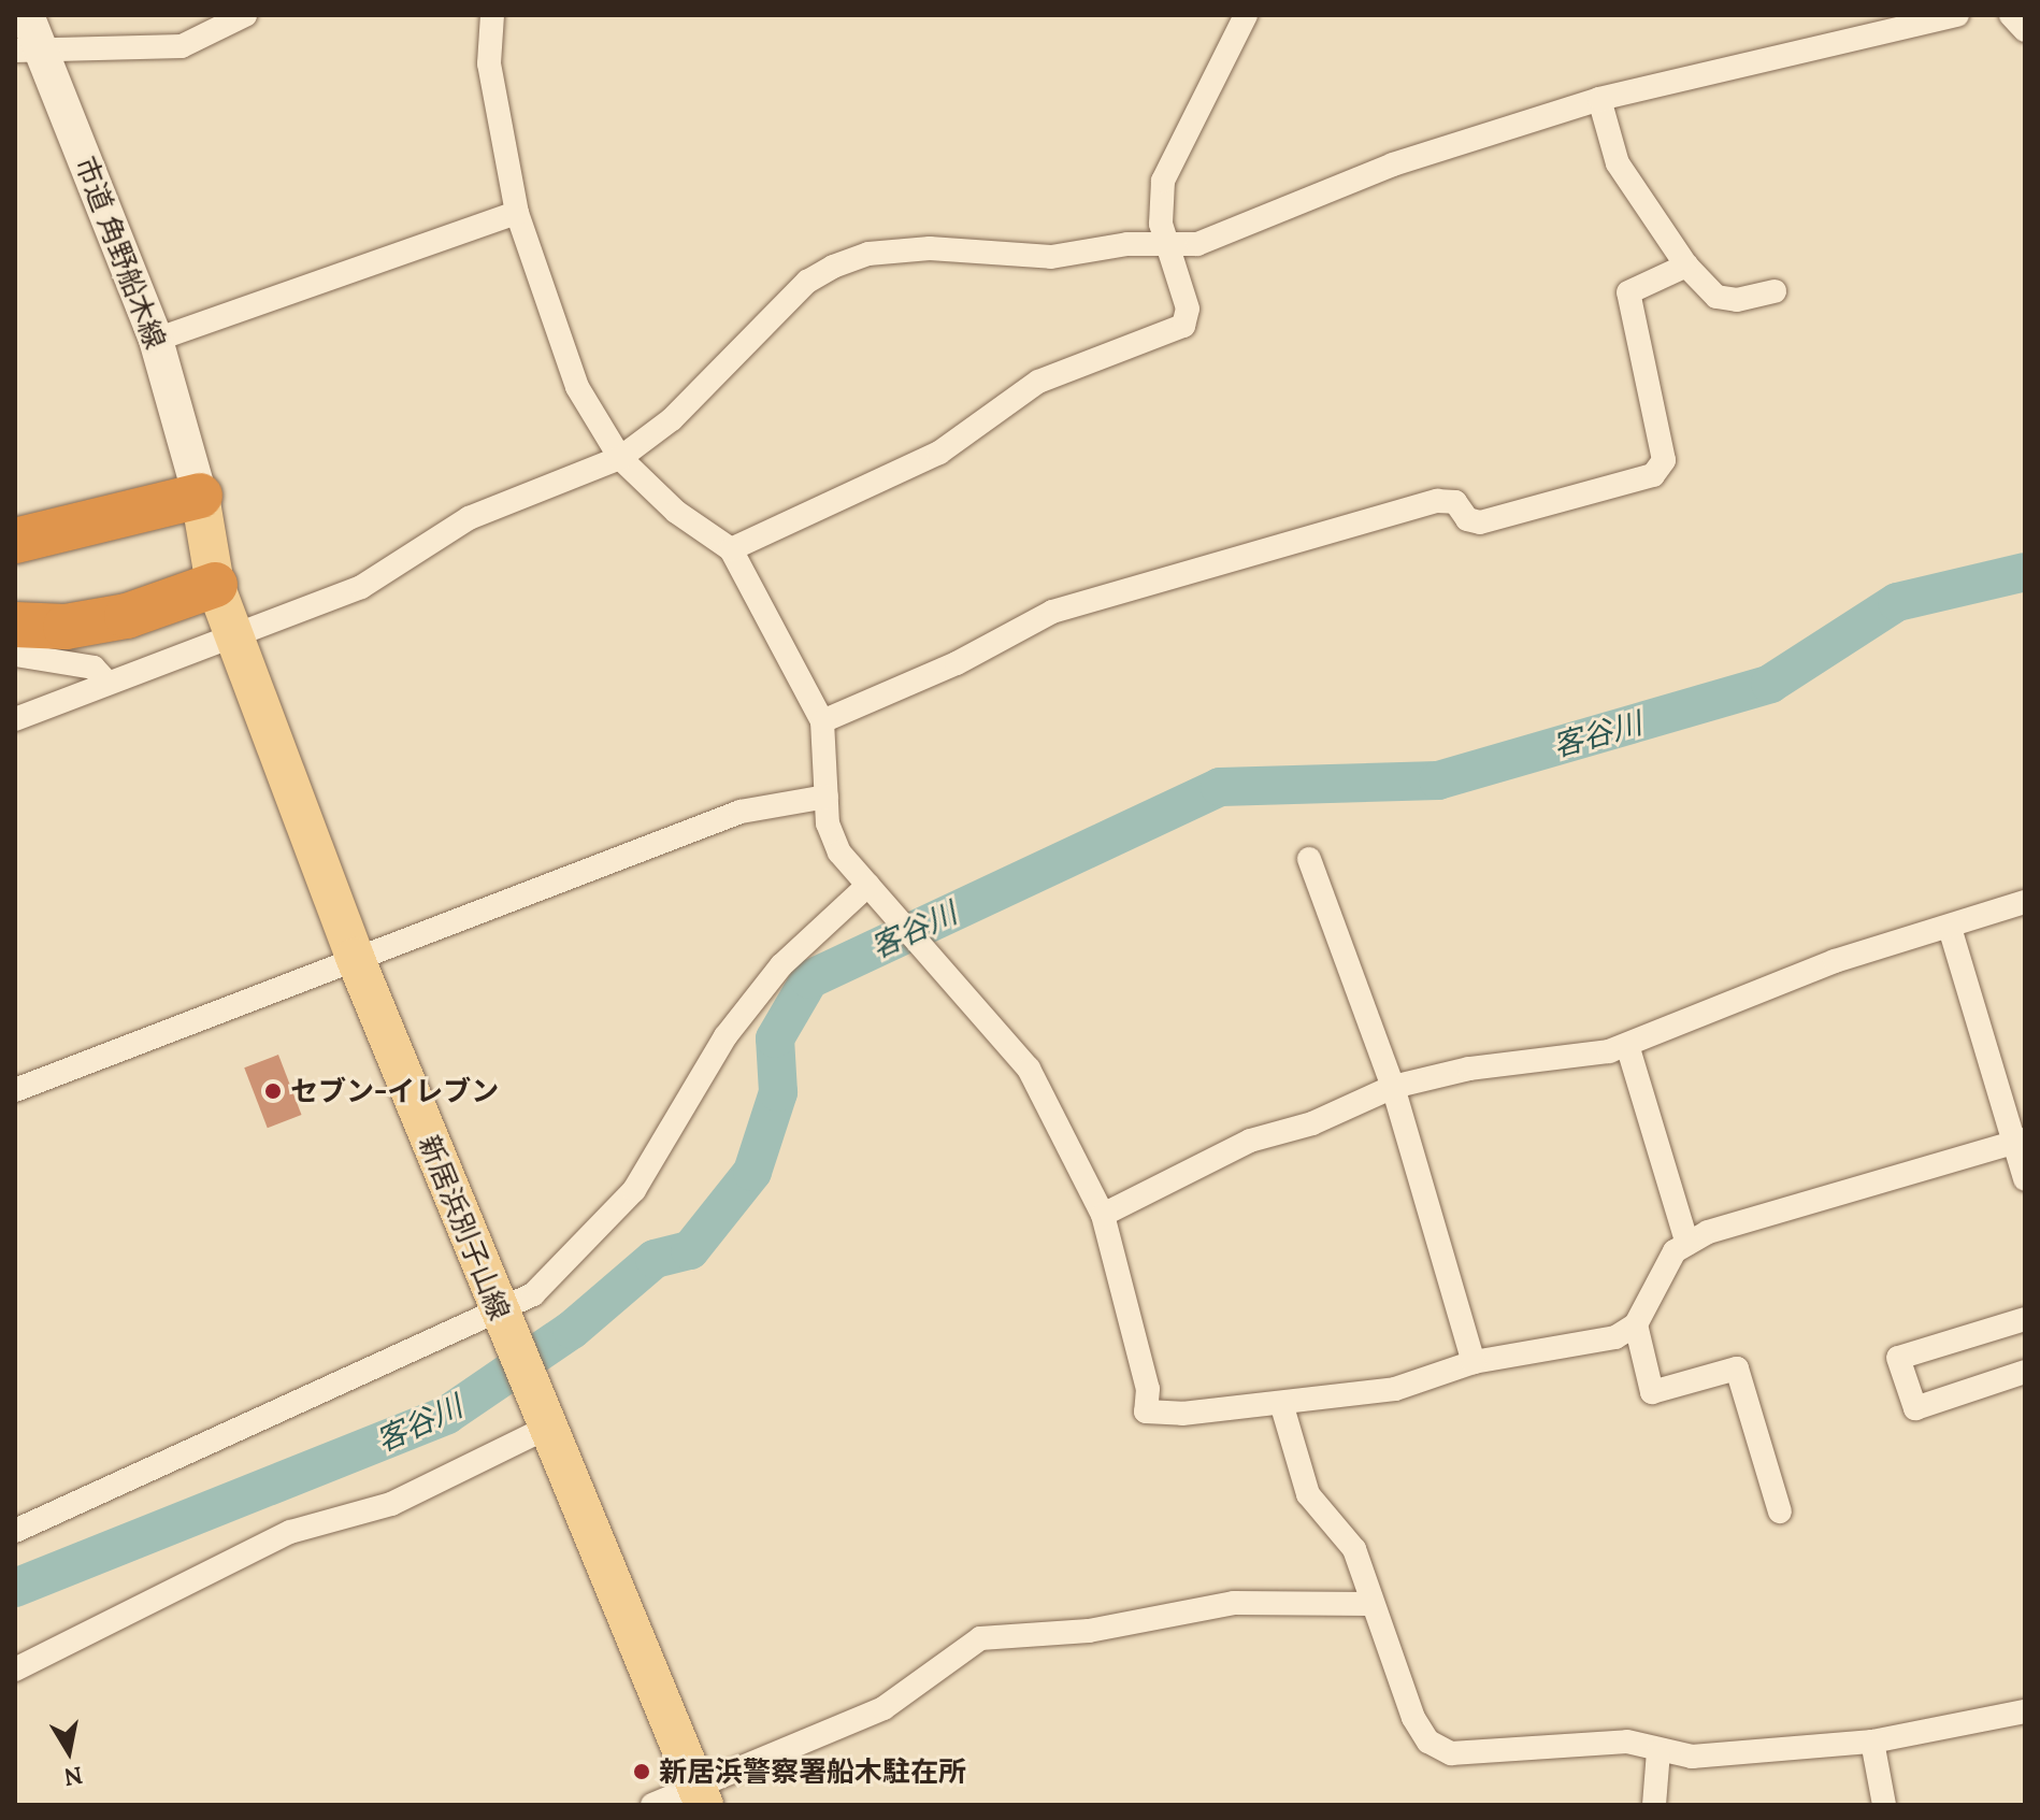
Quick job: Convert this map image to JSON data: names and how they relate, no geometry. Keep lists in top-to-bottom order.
{
  "streets": {
    "main road": ["新居浜別子山線"],
    "street": ["市道 角野船木線"]
  },
  "crossings": [
    ["市道 角野船木線", "新居浜別子山線"]
  ],
  "water": ["客谷川"],
  "places": ["セブン-イレブン", "新居浜警察署船木駐在所"],
  "north": "bottom"
}
